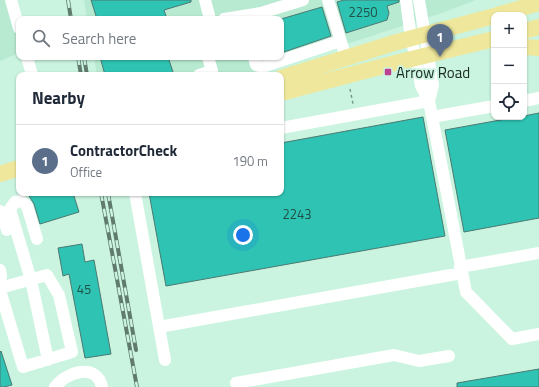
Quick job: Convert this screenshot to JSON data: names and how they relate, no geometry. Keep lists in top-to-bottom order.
{
  "places": {
    "transit": ["Arrow Road"]
  },
  "house_numbers": ["2250", "2243", "45"],
  "page": {
    "map_buttons": ["+", "−"],
    "search": "Search here",
    "pins": "1",
    "heading": "Nearby",
    "list": [
      {
        "mark": "1",
        "name": "ContractorCheck",
        "note": "Office",
        "value": "190 m"
      }
    ]
  }
}
